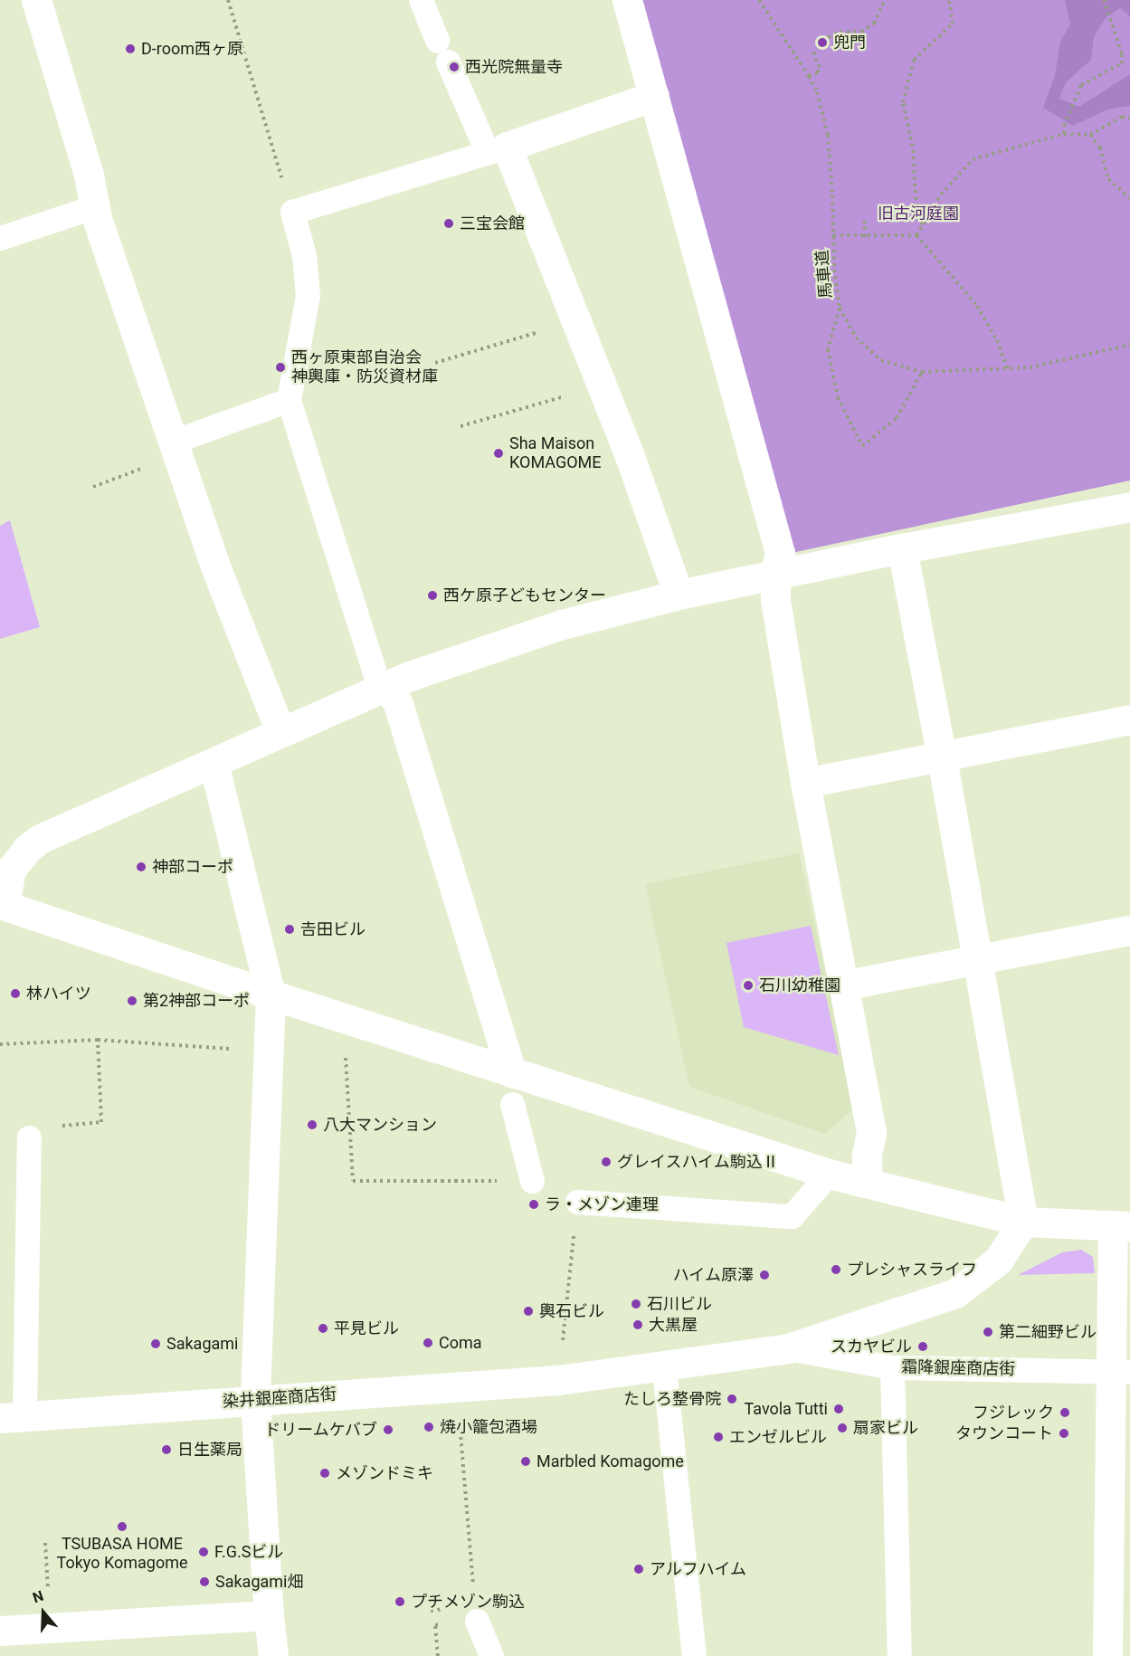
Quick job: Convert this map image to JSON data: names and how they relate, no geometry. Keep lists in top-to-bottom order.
{
  "streets": {
    "street": ["染井銀座商店街"],
    "lane": ["霜降銀座商店街"],
    "path": ["馬車道"]
  },
  "crossings": [
    ["霜降銀座商店街", "染井銀座商店街"]
  ],
  "parks": ["旧古河庭園"],
  "places": [
    "兜門",
    "D-room西ヶ原",
    "西光院無量寺",
    "三宝会館",
    "西ヶ原東部自治会 神輿庫・防災資材庫",
    "Sha Maison KOMAGOME",
    "西ケ原子どもセンター",
    "神部コーポ",
    "𠮷田ビル",
    "石川幼稚園",
    "林ハイツ",
    "第2神部コーポ",
    "八大マンション",
    "グレイスハイム駒込Ⅱ",
    "ラ・メゾン連理",
    "プレシャスライフ",
    "ハイム原澤",
    "石川ビル",
    "輿石ビル",
    "大黒屋",
    "平見ビル",
    "第二細野ビル",
    "Coma",
    "Sakagami",
    "スカヤビル",
    "たしろ整骨院",
    "Tavola Tutti",
    "フジレック",
    "焼小籠包酒場",
    "扇家ビル",
    "ドリームケバブ",
    "タウンコート",
    "エンゼルビル",
    "日生薬局",
    "Marbled Komagome",
    "メゾンドミキ",
    "TSUBASA HOME Tokyo Komagome",
    "F.G.Sビル",
    "アルフハイム",
    "Sakagami畑",
    "プチメゾン駒込"
  ],
  "north": "top"
}
